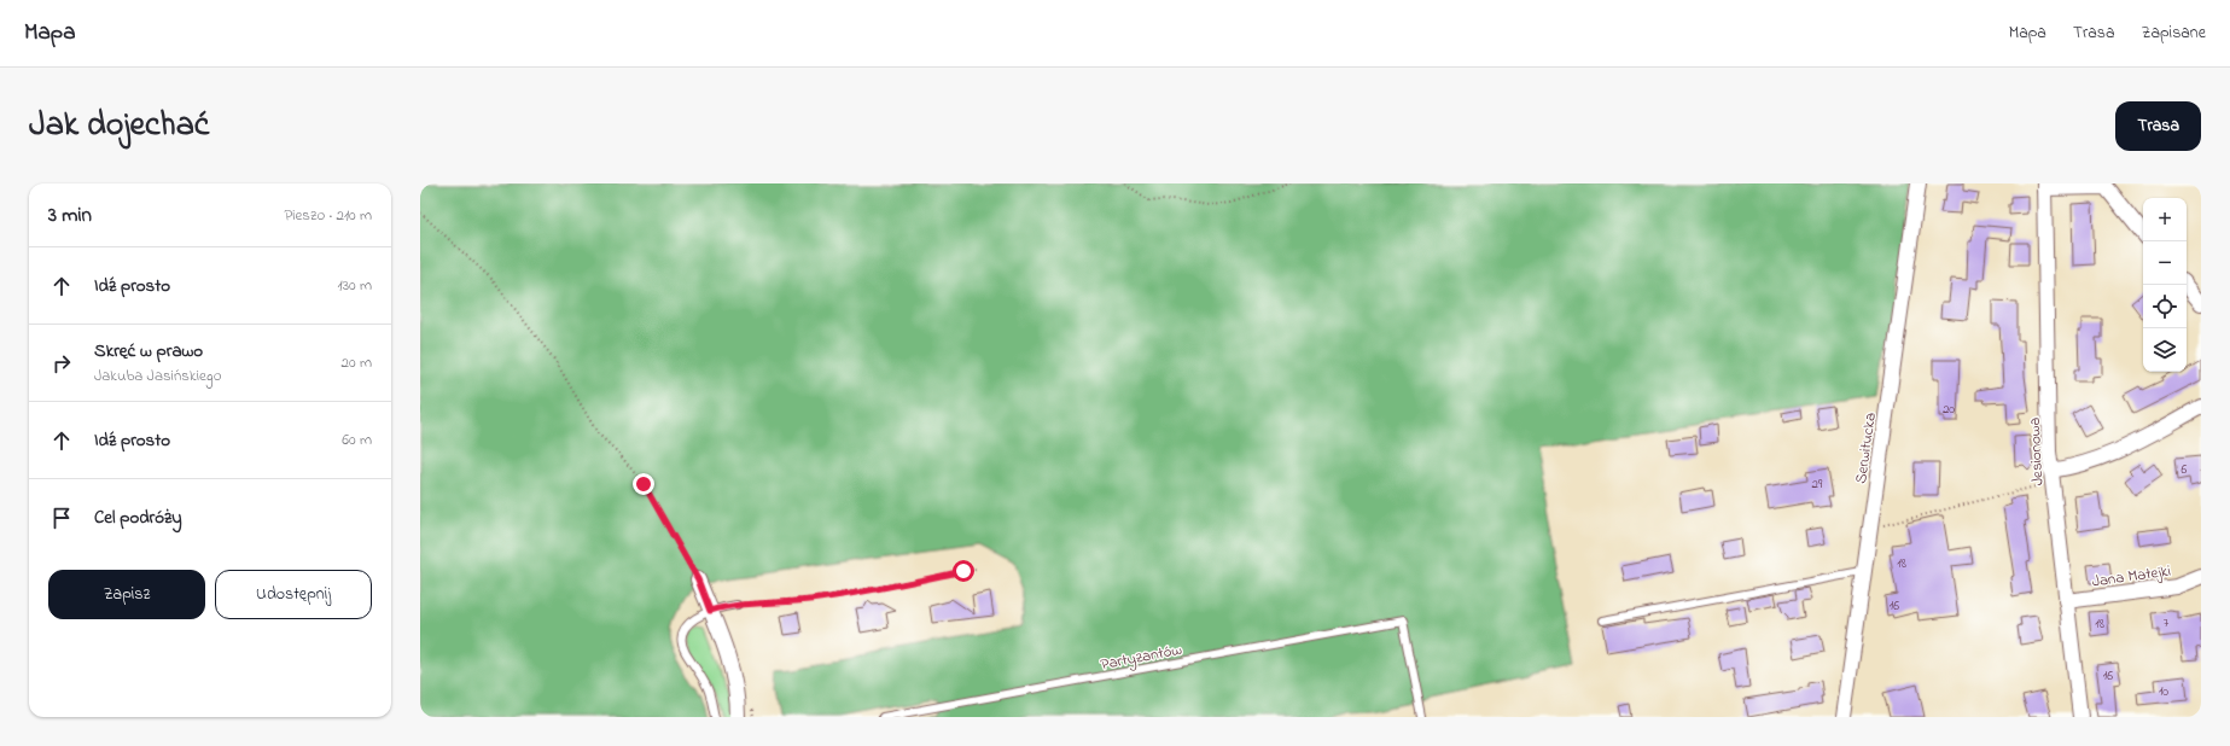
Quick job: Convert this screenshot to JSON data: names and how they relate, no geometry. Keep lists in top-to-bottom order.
{
  "streets": {
    "street": ["Serwitucka", "Jesionowa", "Jana Matejki"],
    "lane": ["Partyzantów"]
  },
  "crossings": [
    ["Jesionowa", "Jana Matejki"]
  ],
  "house_numbers": [
    "20",
    "6",
    "29",
    "18",
    "16",
    "7",
    "18",
    "16",
    "10"
  ],
  "page": {
    "header": "Mapa",
    "nav": ["Mapa", "Trasa", "Zapisane"],
    "title": "Jak dojechać",
    "buttons": [
      "Trasa",
      ["Zapisz", "Udostępnij"]
    ],
    "heading": ["3 min", "Pieszo · 210 m"],
    "map_buttons": ["+", "−"],
    "list": [
      ["Idź prosto", "130 m"],
      ["Skręć w prawo", "Jakuba Jasińskiego", "20 m"],
      ["Idź prosto", "60 m"],
      "Cel podróży"
    ]
  }
}
